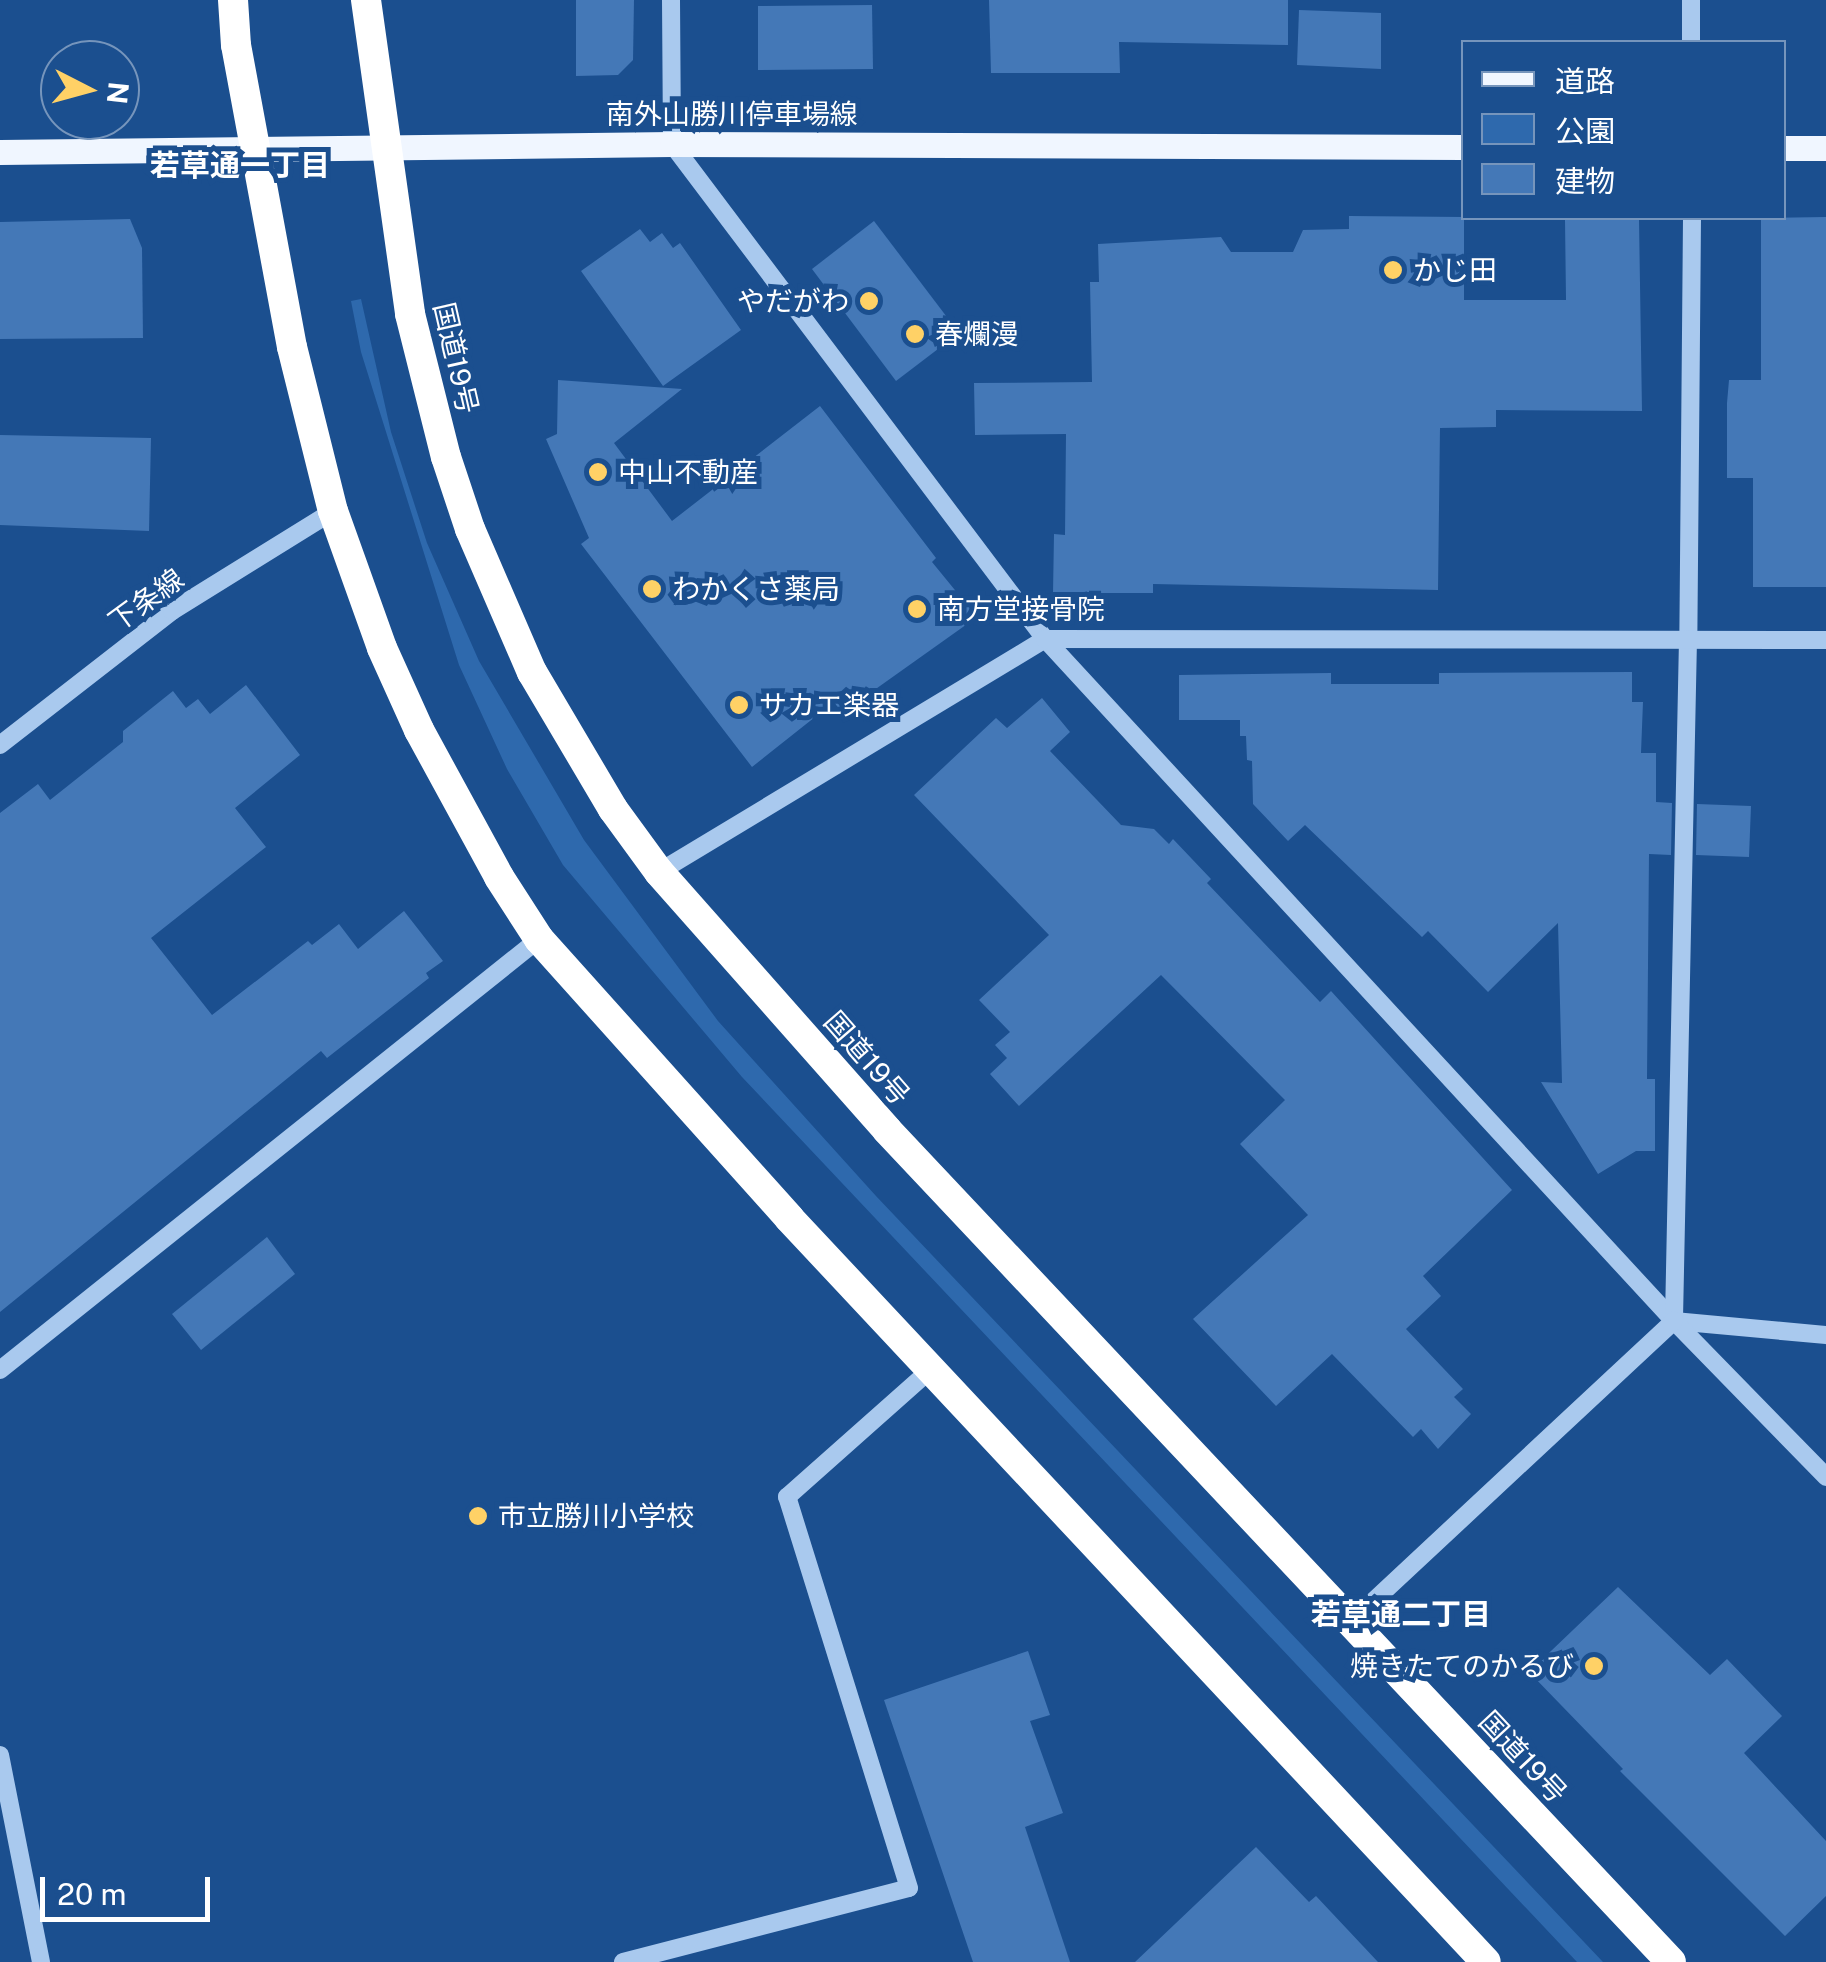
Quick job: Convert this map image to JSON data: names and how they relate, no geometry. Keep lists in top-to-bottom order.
{
  "streets": {
    "highway": ["国道19号"],
    "main road": ["南外山勝川停車場線"],
    "street": ["下条線"]
  },
  "crossings": [
    ["南外山勝川停車場線", "国道19号"]
  ],
  "districts": ["若草通一丁目", "若草通二丁目"],
  "places": [
    "かじ田",
    "やだがわ",
    "春爛漫",
    "中山不動産",
    "わかくさ薬局",
    "南方堂接骨院",
    "サカエ楽器",
    "市立勝川小学校",
    "焼きたてのかるび"
  ],
  "legend": ["道路", "公園", "建物"],
  "scale_bar": "20 m",
  "north": "right"
}
